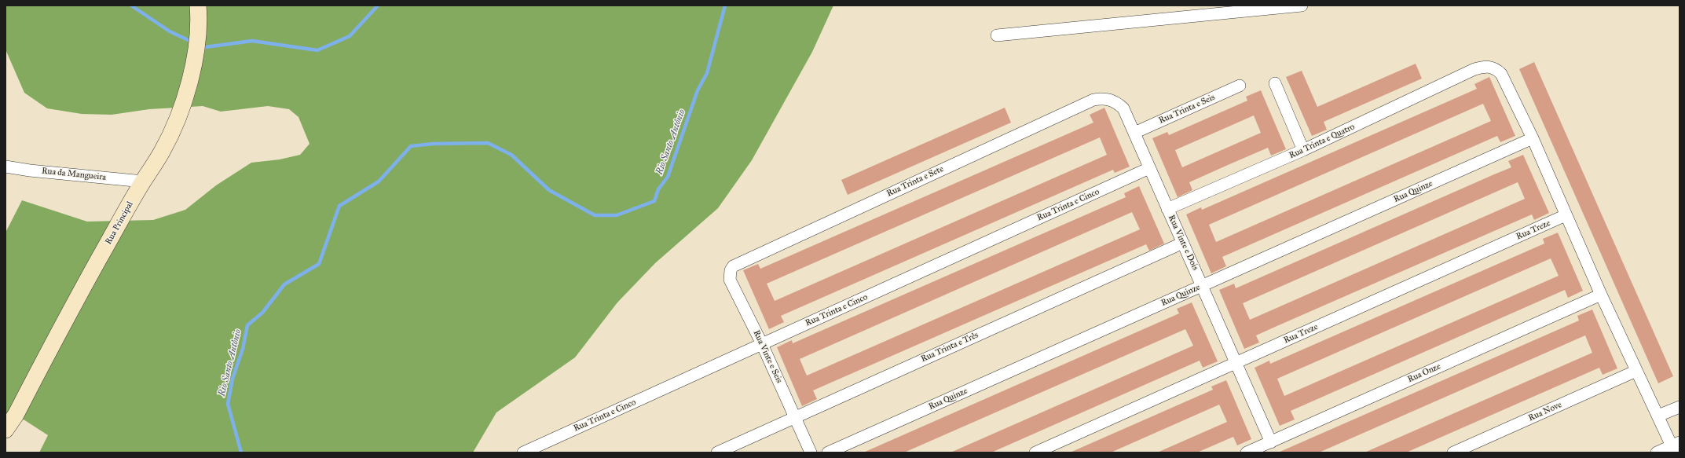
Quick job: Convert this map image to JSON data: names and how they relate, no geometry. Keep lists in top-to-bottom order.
{
  "streets": {
    "street": [
      "Rua Trinta e Seis",
      "Rua Trinta e Quatro",
      "Rua da Mangueira",
      "Rua Trinta e Sete",
      "Rua Quinze",
      "Rua Trinta e Cinco",
      "Rua Principal",
      "Rua Treze",
      "Rua Vinte e Dois",
      "Rua Trinta e Três",
      "Rua Vinte e Seis",
      "Rua Onze",
      "Rua Nove"
    ]
  },
  "crossings": [
    ["Rua Trinta e Seis", "Rua Vinte e Dois"],
    ["Rua Trinta e Quatro", "Rua Quinze"],
    ["Rua Trinta e Quatro", "Rua Treze"],
    ["Rua Trinta e Quatro", "Rua Vinte e Dois"],
    ["Rua Trinta e Quatro", "Rua Onze"],
    ["Rua Trinta e Quatro", "Rua Nove"],
    ["Rua da Mangueira", "Rua Principal"],
    ["Rua Trinta e Sete", "Rua Vinte e Dois"],
    ["Rua Trinta e Sete", "Rua Vinte e Seis"],
    ["Rua Quinze", "Rua Vinte e Dois"],
    ["Rua Trinta e Cinco", "Rua Vinte e Dois"],
    ["Rua Trinta e Cinco", "Rua Vinte e Seis"],
    ["Rua Treze", "Rua Vinte e Dois"],
    ["Rua Vinte e Dois", "Rua Trinta e Três"],
    ["Rua Vinte e Dois", "Rua Onze"],
    ["Rua Trinta e Três", "Rua Vinte e Seis"]
  ],
  "water": ["Rio Santo Antônio"]
}
